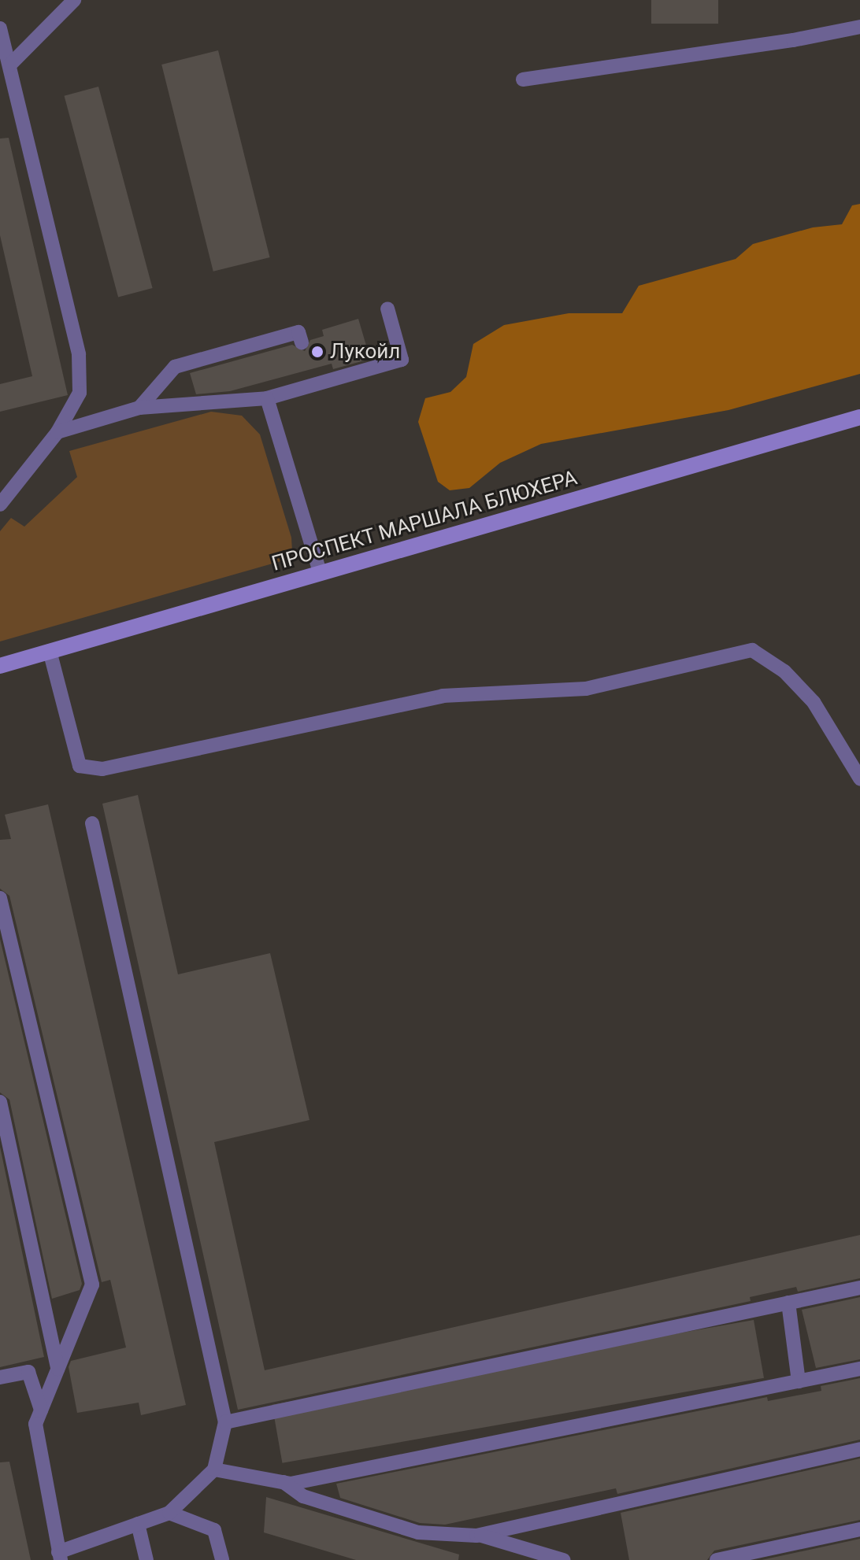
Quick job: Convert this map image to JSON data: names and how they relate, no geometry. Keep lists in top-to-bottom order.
{
  "streets": {
    "street": ["ПРОСПЕКТ МАРШАЛА БЛЮХЕРА"]
  },
  "places": ["Лукойл"]
}
